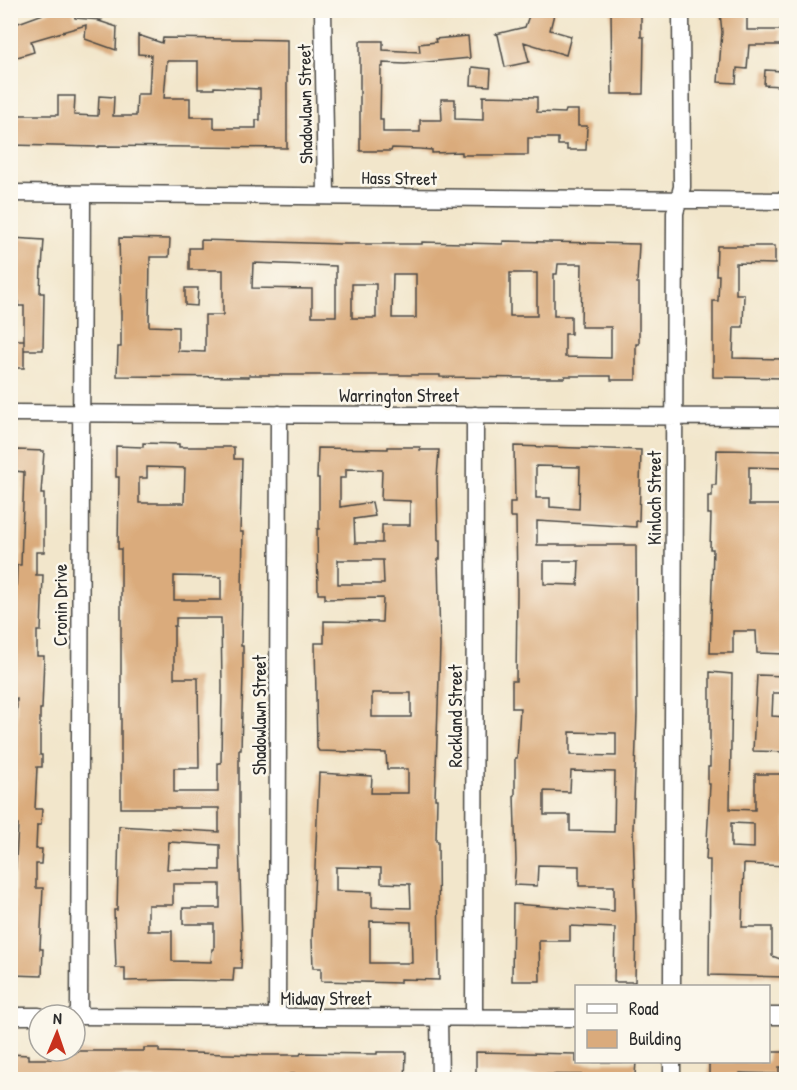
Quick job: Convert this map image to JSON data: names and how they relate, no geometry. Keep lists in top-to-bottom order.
{
  "streets": {
    "street": [
      "Shadowlawn Street",
      "Hass Street",
      "Warrington Street",
      "Kinloch Street",
      "Cronin Drive",
      "Rockland Street",
      "Midway Street"
    ]
  },
  "crossings": [
    ["Shadowlawn Street", "Hass Street"],
    ["Shadowlawn Street", "Warrington Street"],
    ["Shadowlawn Street", "Midway Street"],
    ["Hass Street", "Kinloch Street"],
    ["Hass Street", "Cronin Drive"],
    ["Warrington Street", "Kinloch Street"],
    ["Warrington Street", "Cronin Drive"],
    ["Warrington Street", "Rockland Street"],
    ["Rockland Street", "Midway Street"]
  ],
  "legend": ["Road", "Building"],
  "north": "top"
}
